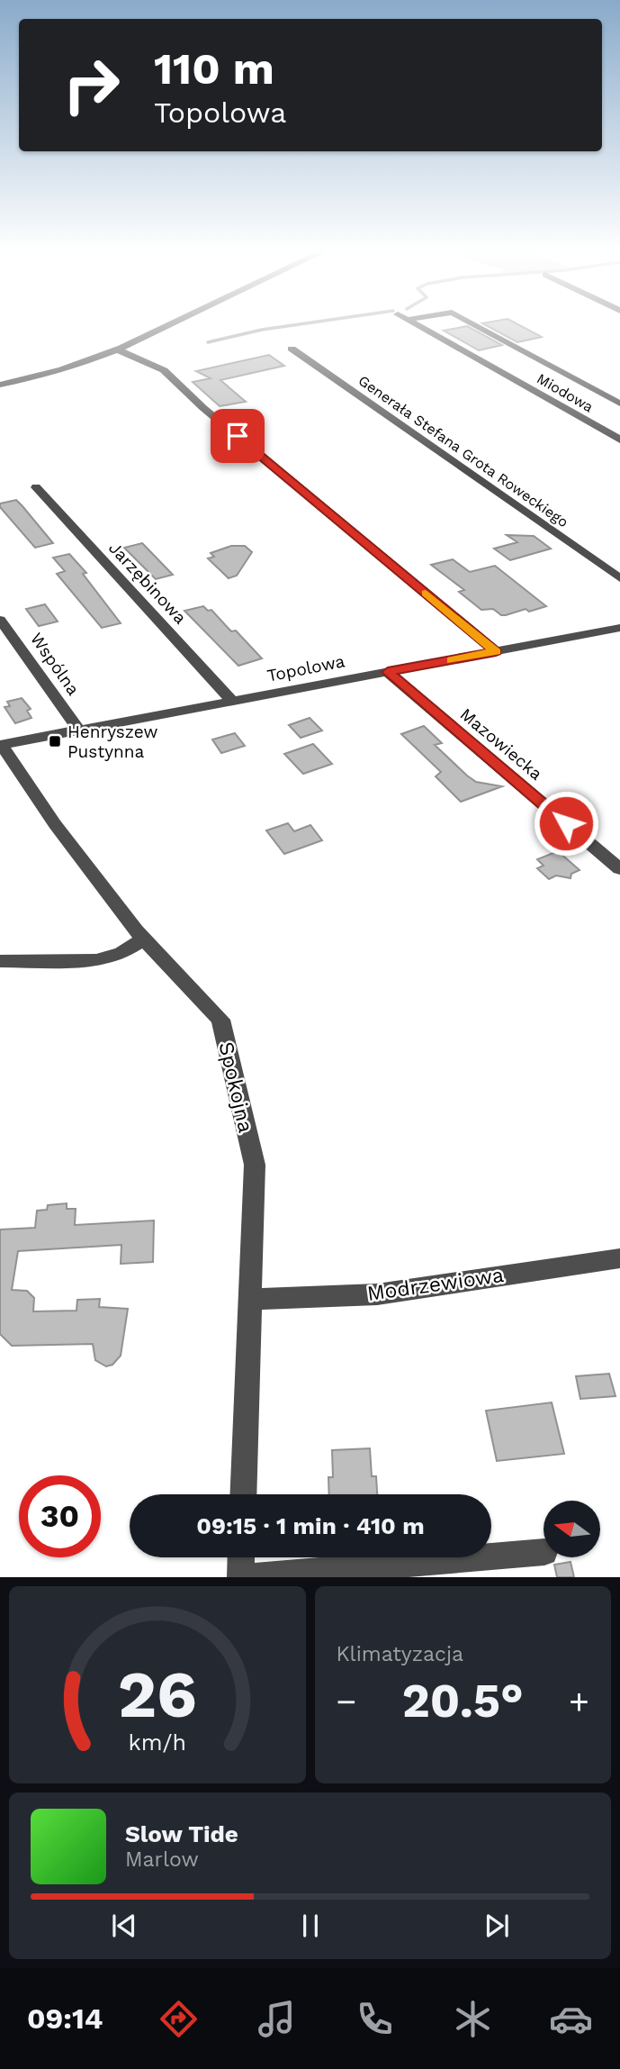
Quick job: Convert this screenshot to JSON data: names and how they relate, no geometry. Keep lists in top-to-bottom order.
{
  "streets": {
    "street": [
      "Miodowa",
      "Generała Stefana Grota Roweckiego",
      "Jarzębinowa",
      "Wspólna",
      "Topolowa",
      "Mazowiecka",
      "Spokojna",
      "Modrzewiowa"
    ]
  },
  "crossings": [
    ["Jarzębinowa", "Topolowa"],
    ["Wspólna", "Topolowa"],
    ["Topolowa", "Mazowiecka"],
    ["Topolowa", "Spokojna"],
    ["Spokojna", "Modrzewiowa"]
  ],
  "places": {
    "transit": ["Henryszew Pustynna"]
  },
  "north": "left",
  "page": {
    "turn": ["110 m", "Topolowa"],
    "limit": "30",
    "trip": "09:15 · 1 min · 410 m",
    "tile": "Klimatyzacja",
    "heat": ["−", "20.5°", "+"],
    "song": ["Slow Tide", "Marlow"],
    "tabs": "09:14",
    "gauge": ["26", "km/h"]
  }
}
